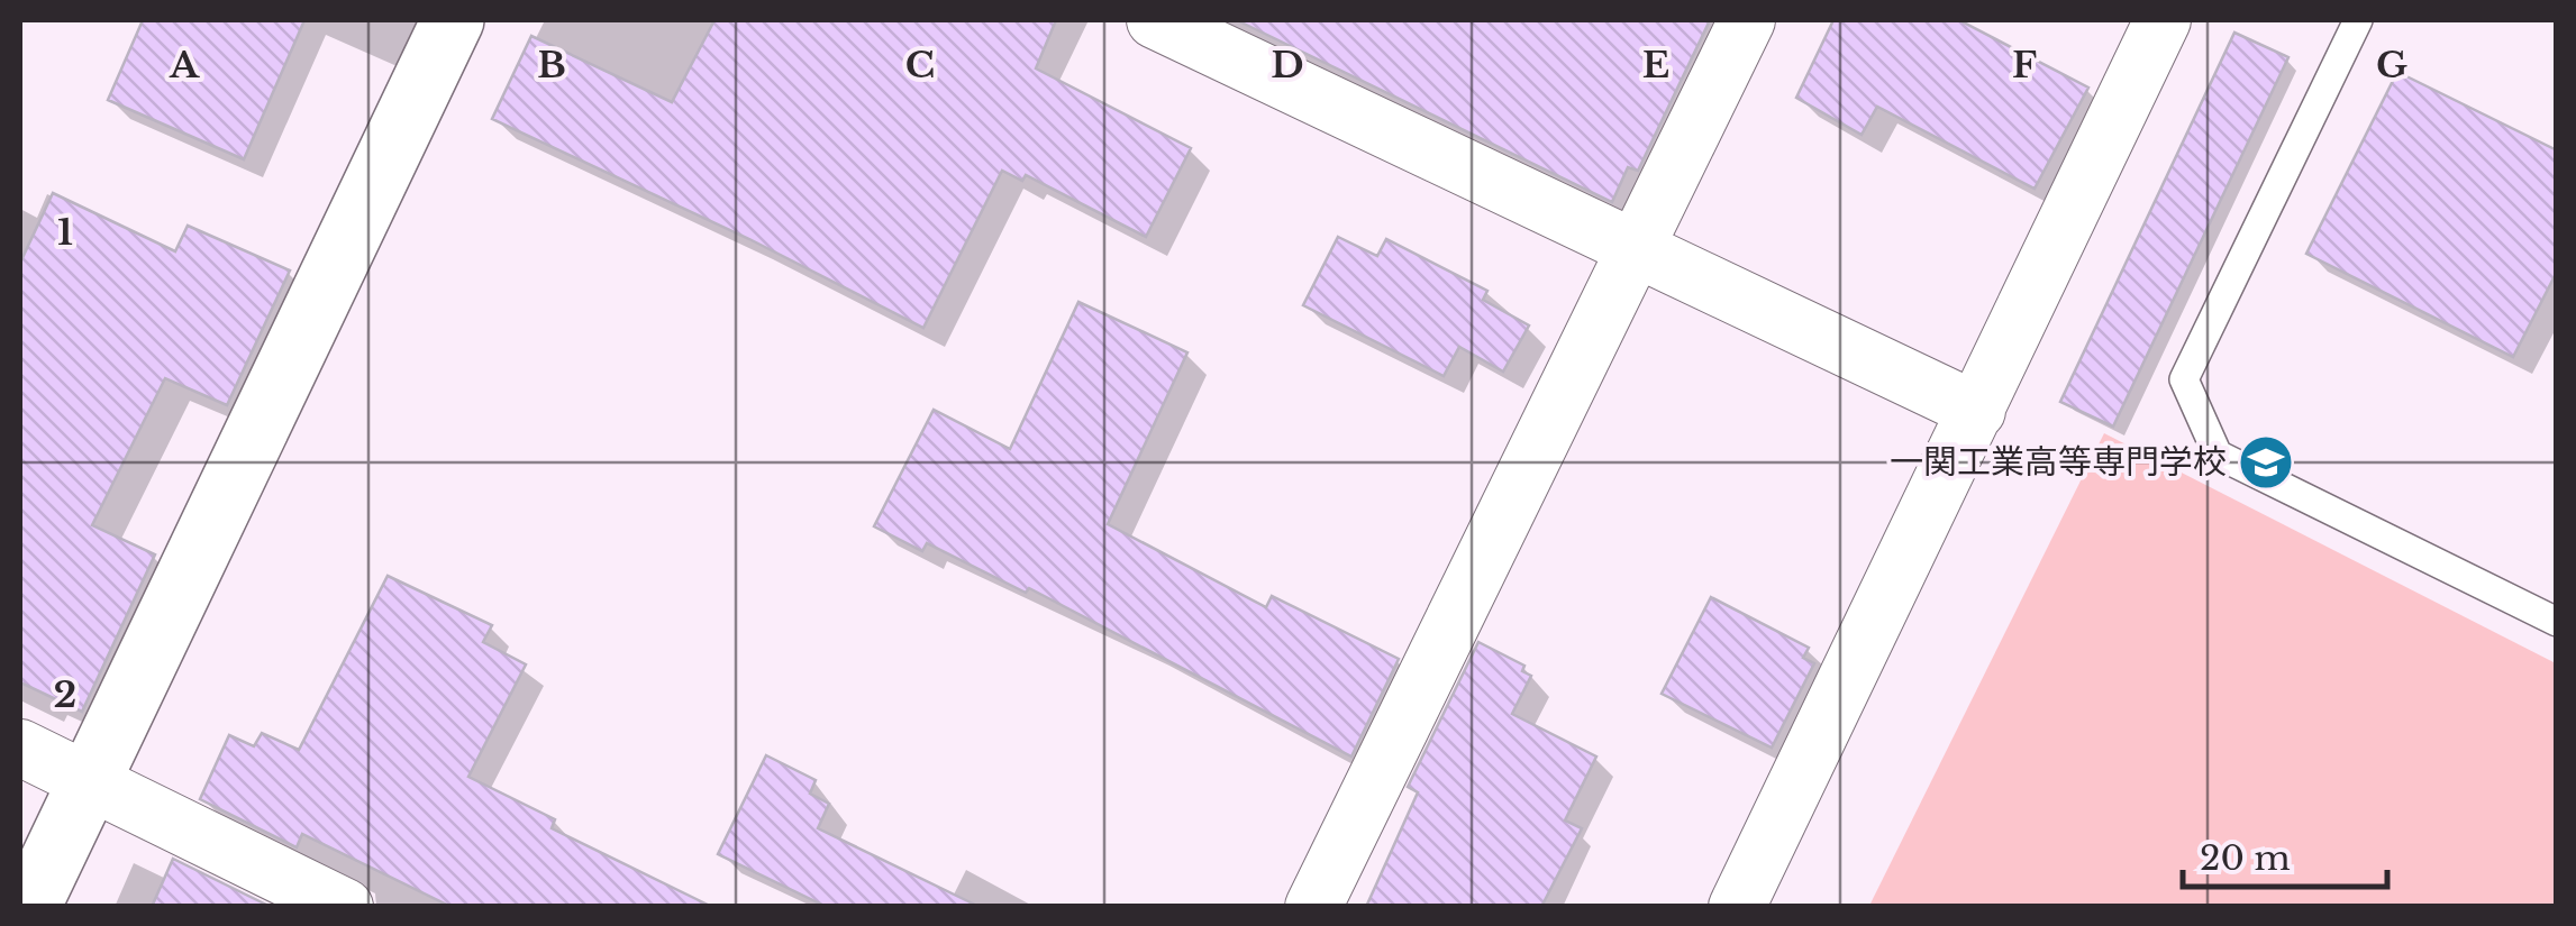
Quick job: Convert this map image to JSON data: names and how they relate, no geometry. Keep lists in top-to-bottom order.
{
  "places": {
    "school or university": ["一関工業高等専門学校"]
  },
  "scale_bar": "20 m",
  "grid": {
    "columns": [
      "A",
      "B",
      "C",
      "D",
      "E",
      "F",
      "G"
    ],
    "rows": ["1", "2"]
  }
}
